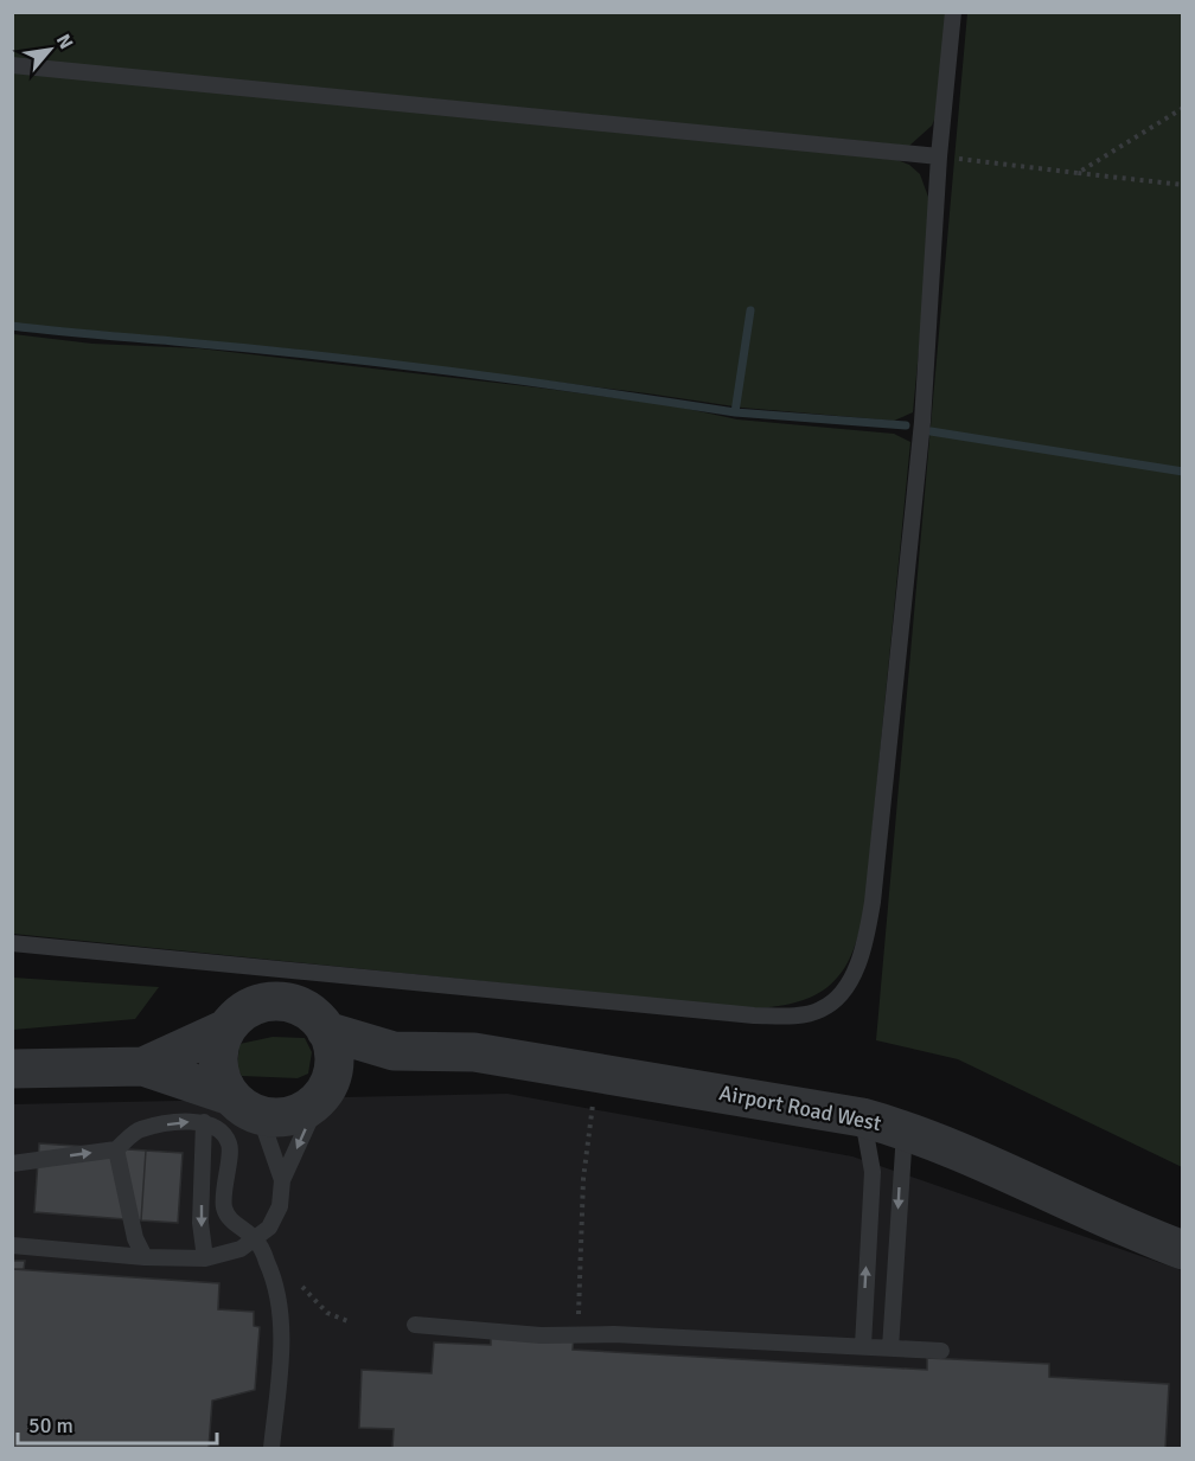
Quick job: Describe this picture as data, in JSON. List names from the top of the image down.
{
  "streets": {
    "street": ["Airport Road West"]
  },
  "scale_bar": "50 m",
  "north": "top right"
}
